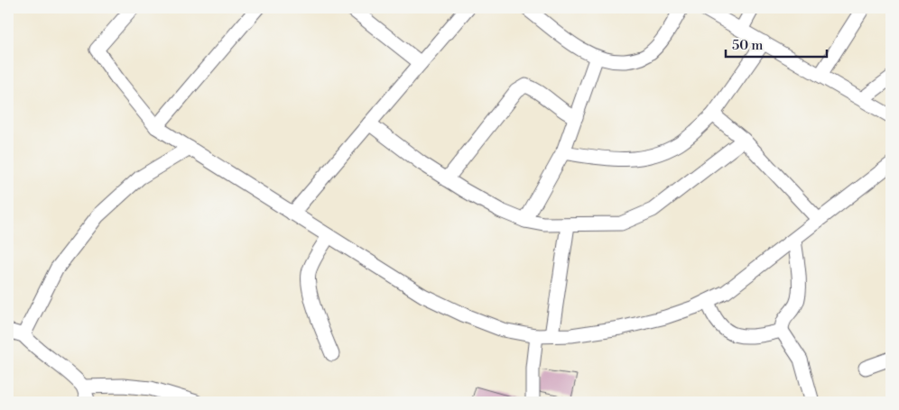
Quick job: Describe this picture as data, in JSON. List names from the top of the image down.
{
  "scale_bar": "50 m"
}
